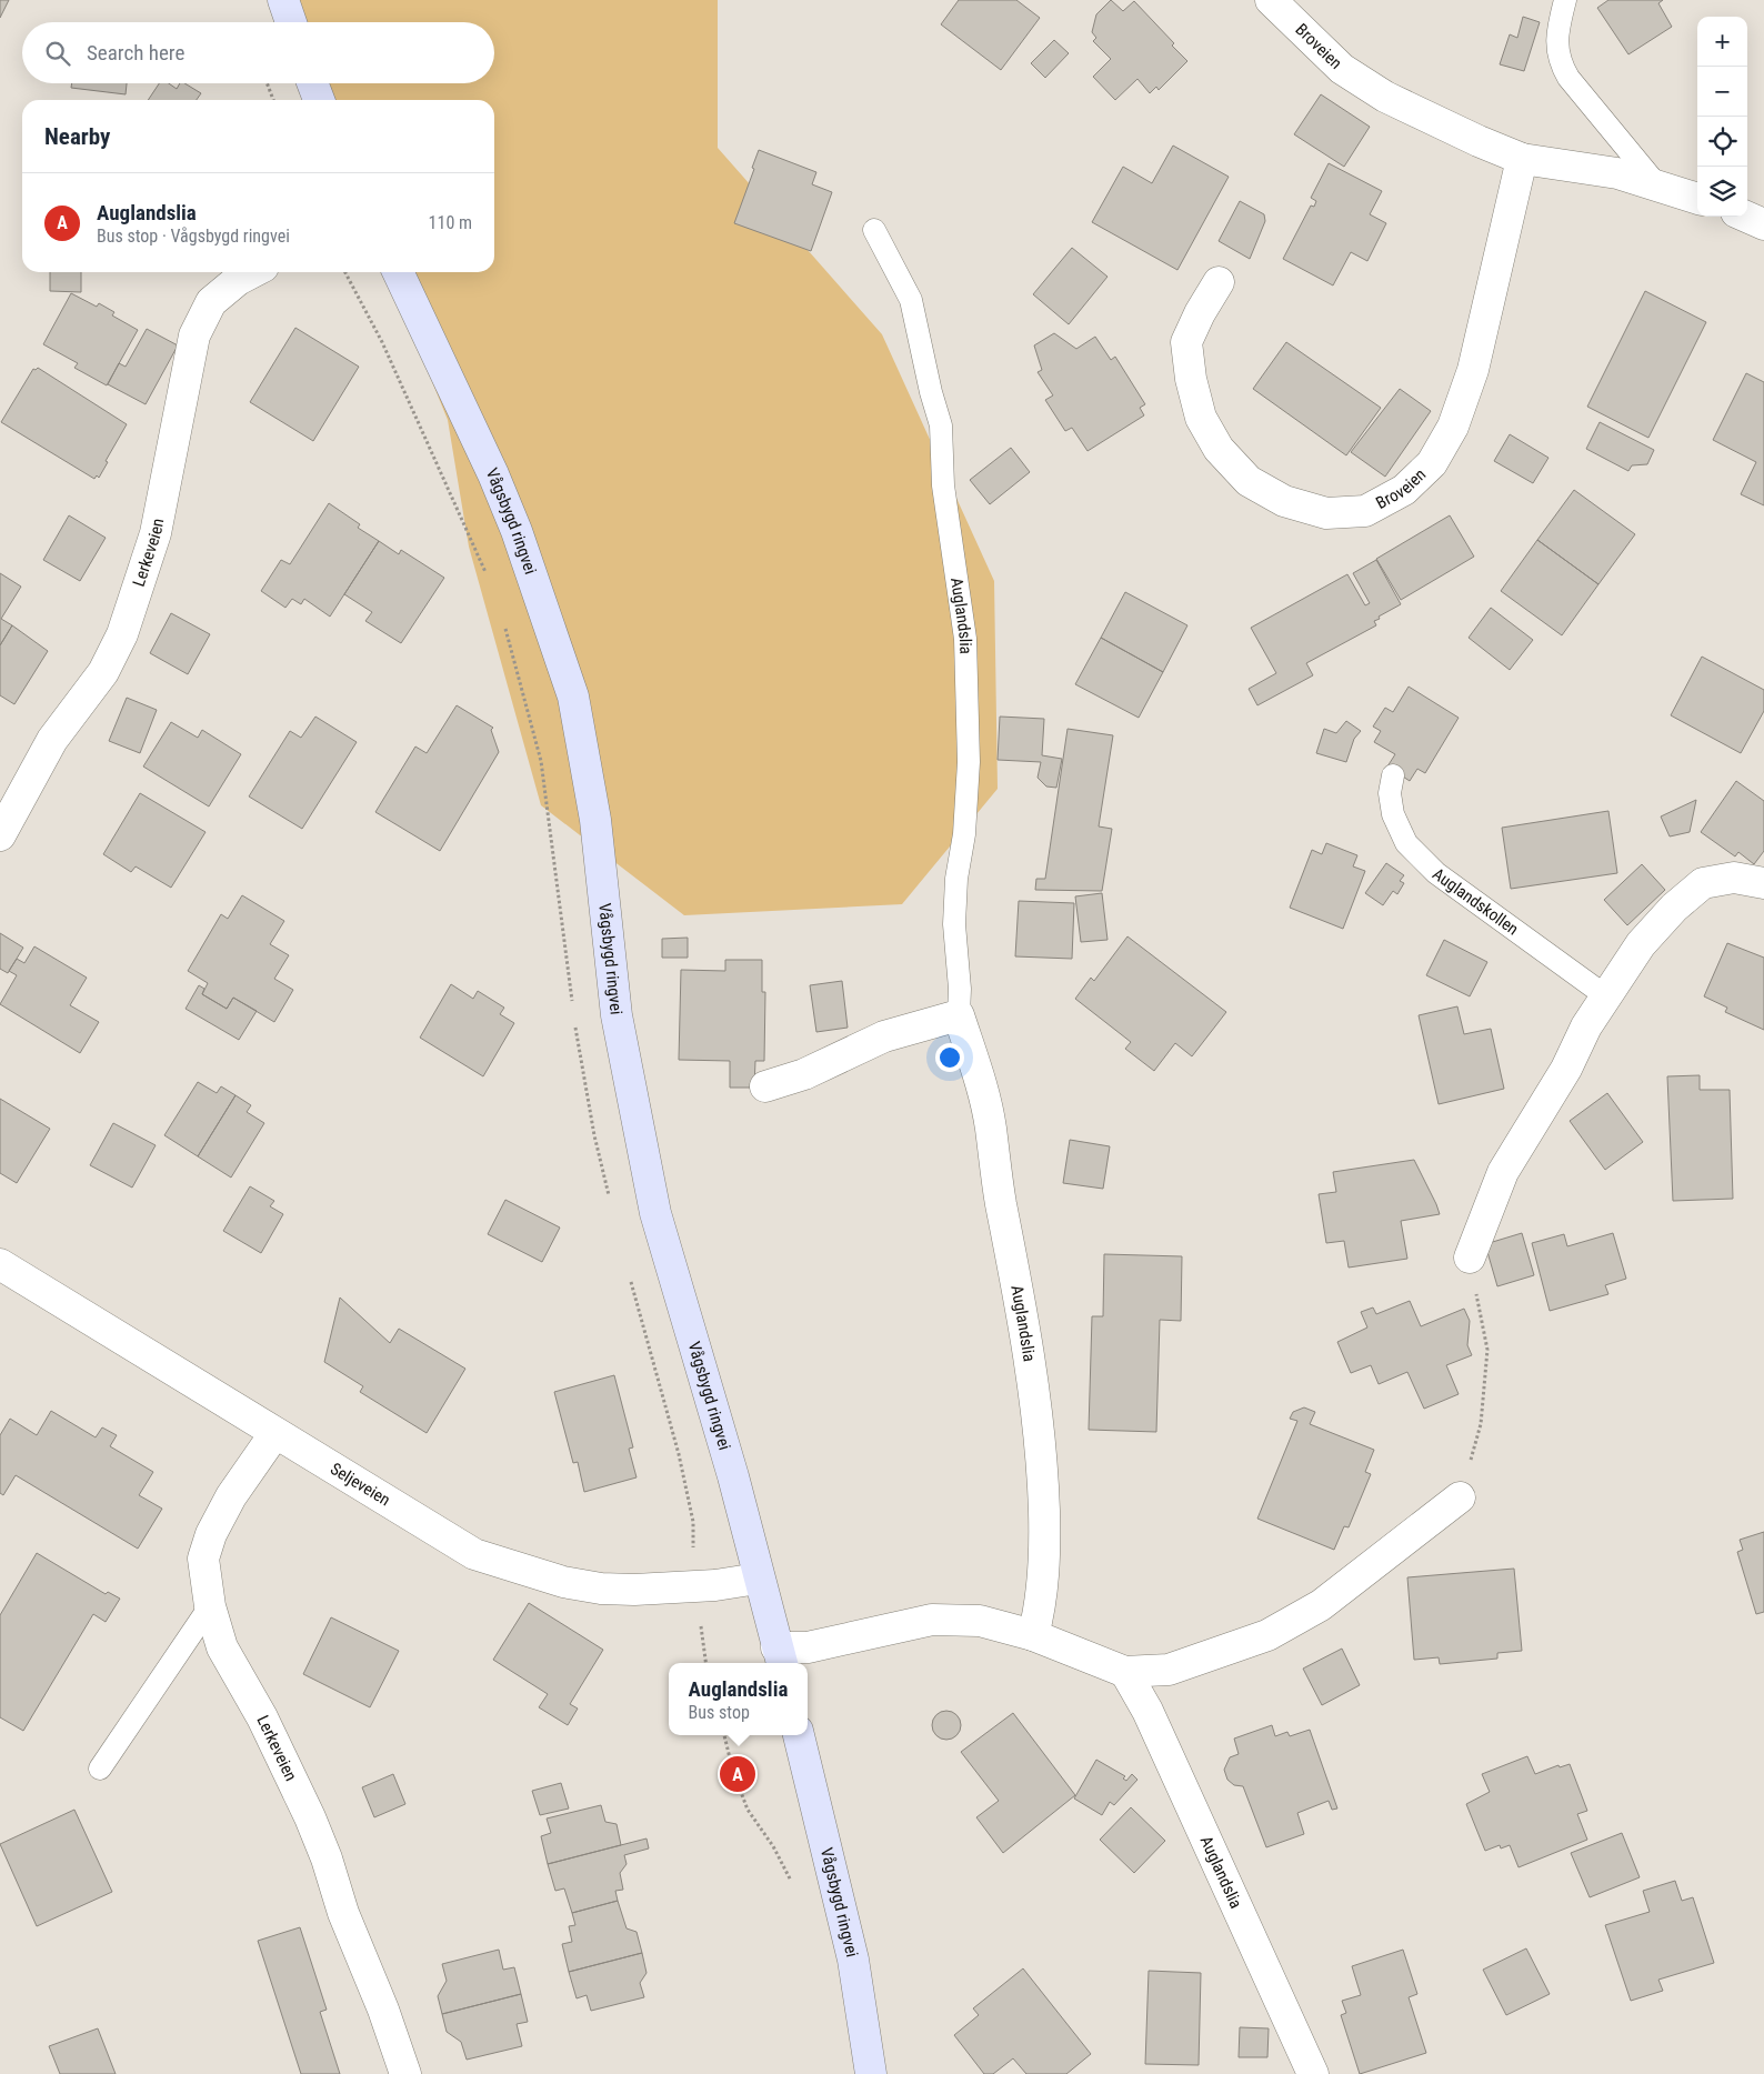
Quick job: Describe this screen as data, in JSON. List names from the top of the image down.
{
  "streets": {
    "street": [
      "Broveien",
      "Vågsbygd ringvei",
      "Lerkeveien",
      "Auglandslia",
      "Seljeveien"
    ],
    "lane": ["Auglandskollen"]
  },
  "crossings": [
    ["Vågsbygd ringvei", "Seljeveien"],
    ["Lerkeveien", "Seljeveien"]
  ],
  "page": {
    "map_buttons": ["+", "−"],
    "search": "Search here",
    "heading": "Nearby",
    "list": [
      {
        "mark": "A",
        "name": "Auglandslia",
        "note": "Bus stop · Vågsbygd ringvei",
        "value": "110 m"
      }
    ],
    "popup": ["Auglandslia", "Bus stop"],
    "pins": "A"
  }
}
